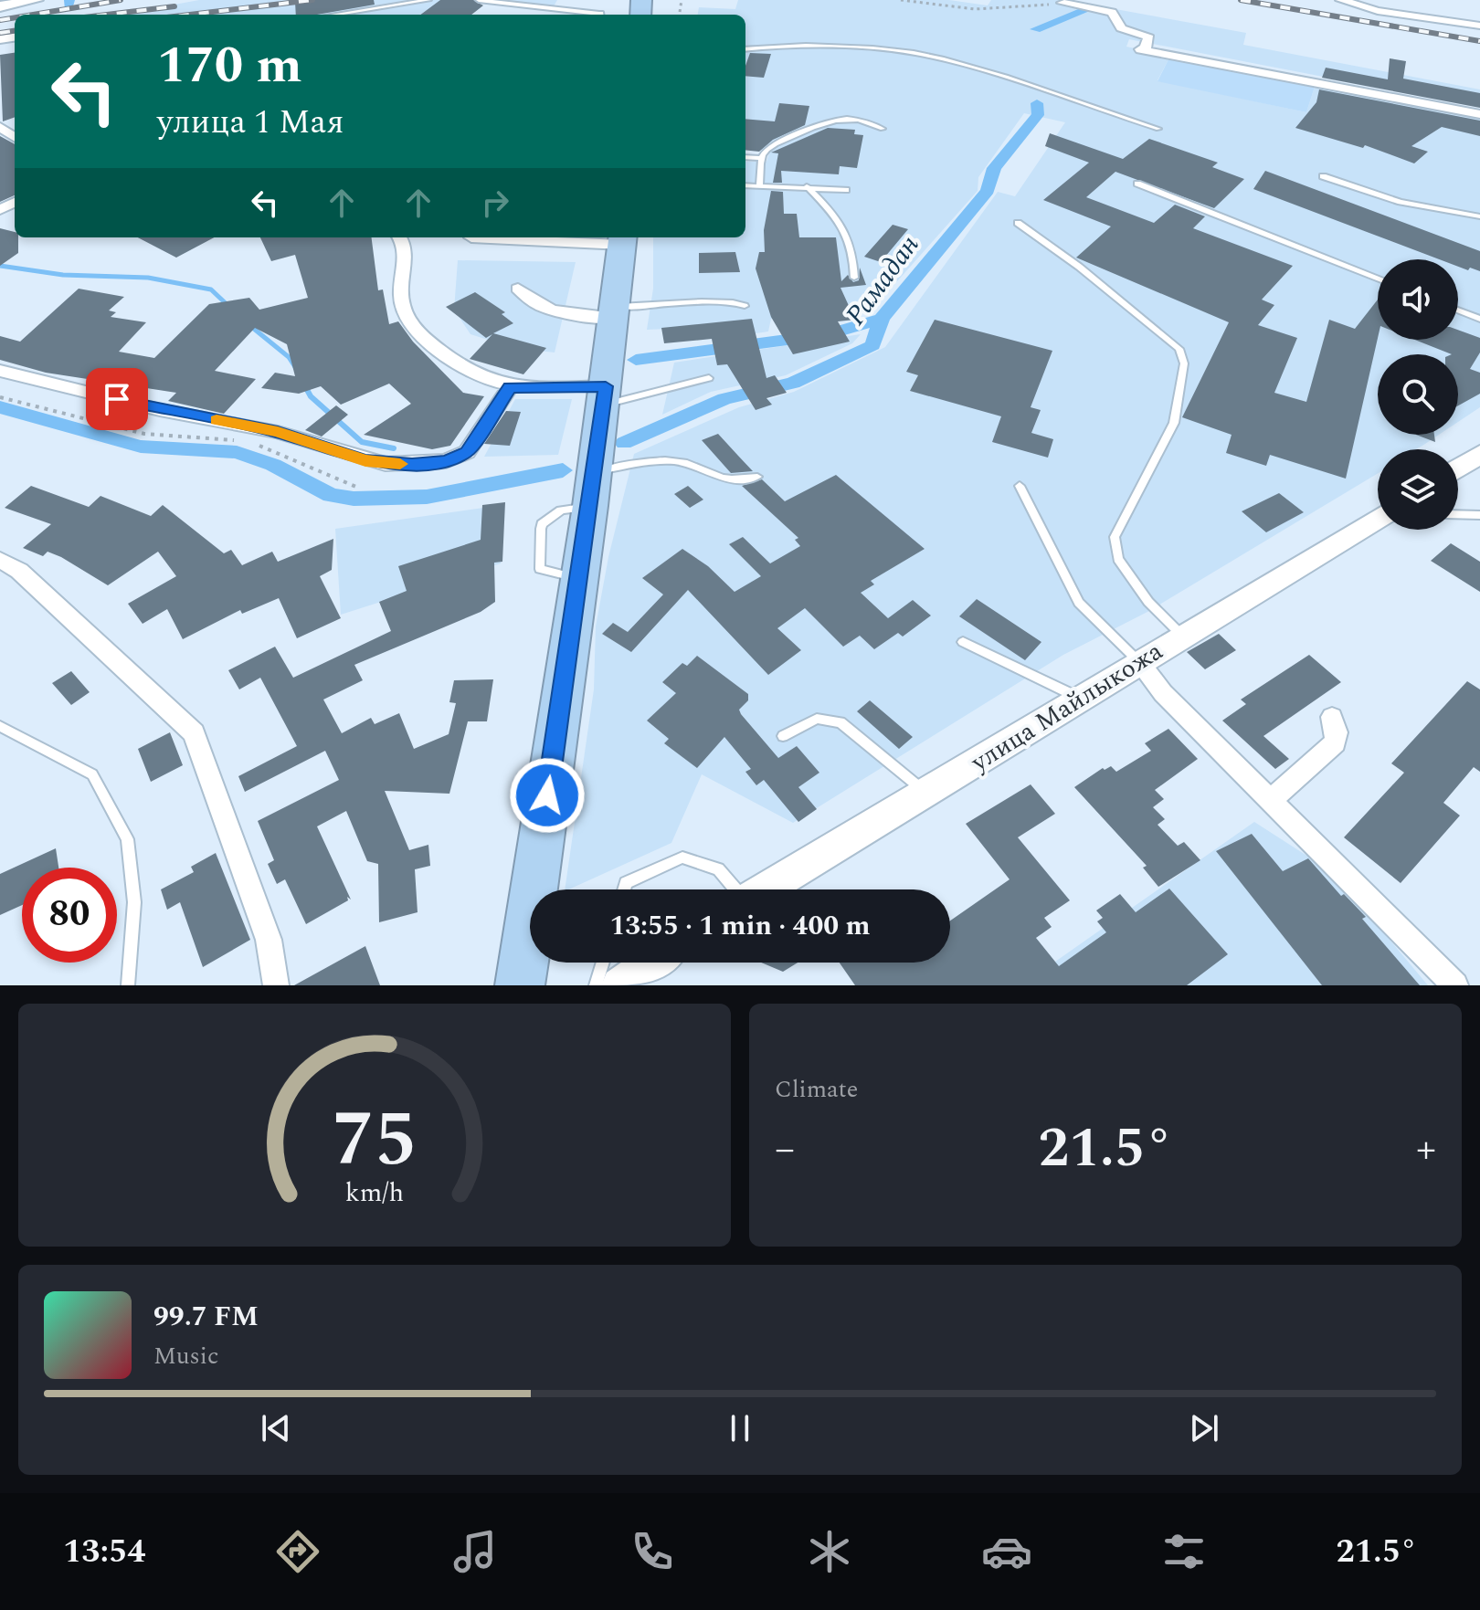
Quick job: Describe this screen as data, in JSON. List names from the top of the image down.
{
  "streets": {
    "street": ["улица Майлыкожа"]
  },
  "water": ["Рамадан"],
  "page": {
    "turn": ["170 m", "улица 1 Мая"],
    "limit": "80",
    "trip": "13:55 · 1 min · 400 m",
    "tile": "Climate",
    "heat": ["−", "21.5°", "+"],
    "song": ["99.7 FM", "Music"],
    "tabs": ["13:54", "21.5°"],
    "gauge": ["75", "km/h"]
  }
}
